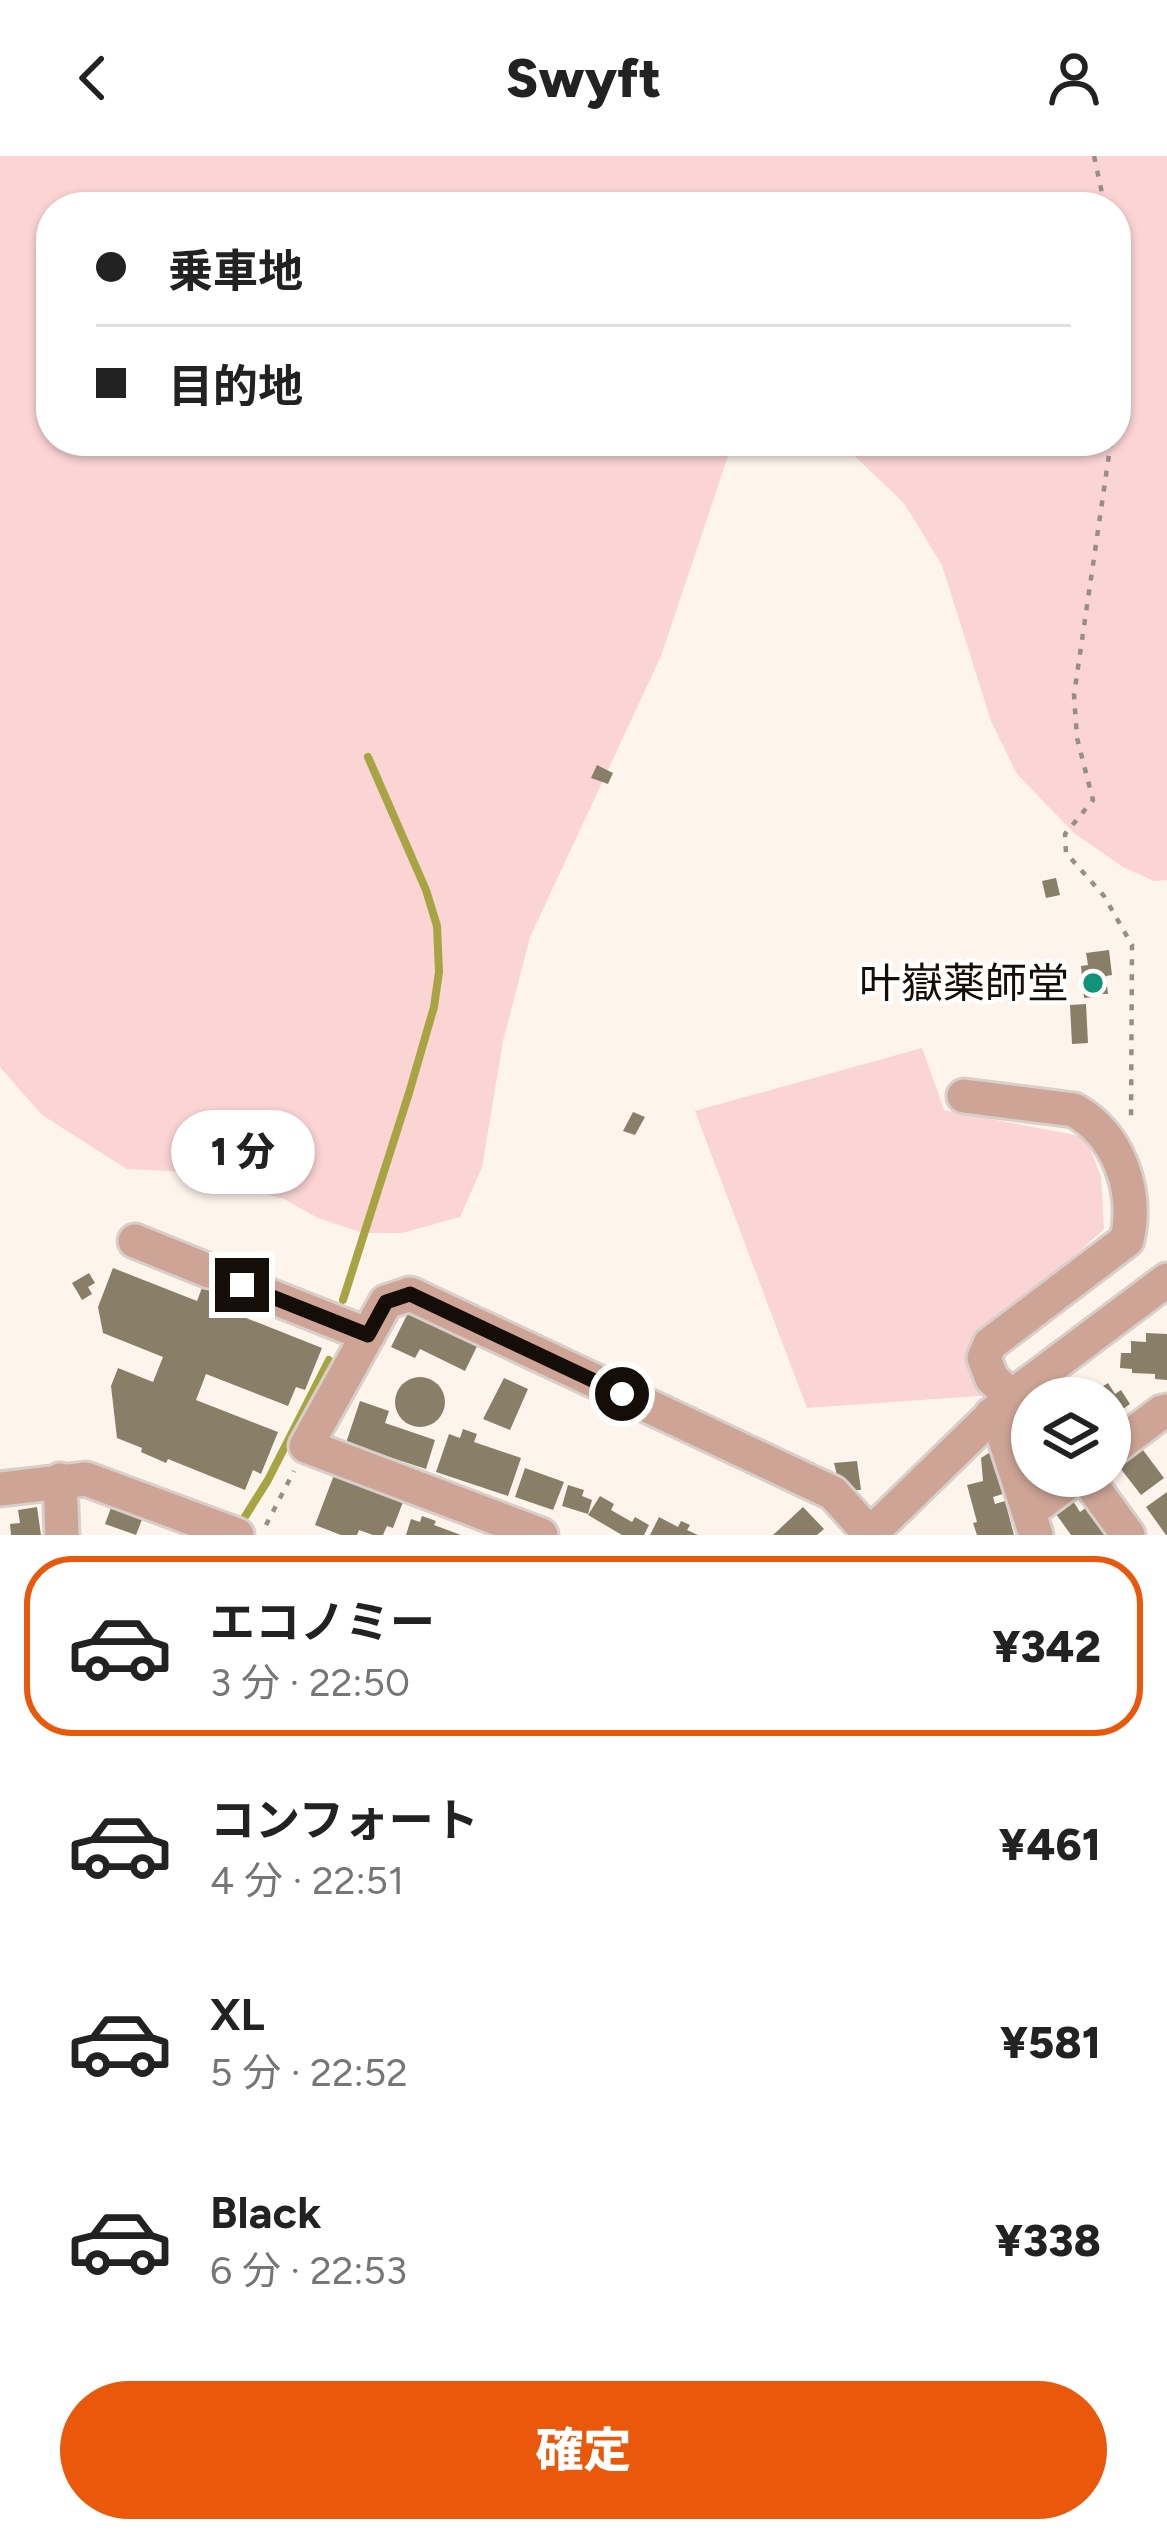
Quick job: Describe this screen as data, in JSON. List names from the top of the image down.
{
  "places": ["叶嶽薬師堂"],
  "page": {
    "header": "Swyft",
    "banner": ["乗車地", "目的地"],
    "bubble": "1 分",
    "list": [
      {
        "name": "エコノミー",
        "note": "3 分 · 22:50",
        "value": "¥342"
      },
      {
        "name": "コンフォート",
        "note": "4 分 · 22:51",
        "value": "¥461"
      },
      {
        "name": "XL",
        "note": "5 分 · 22:52",
        "value": "¥581"
      },
      {
        "name": "Black",
        "note": "6 分 · 22:53",
        "value": "¥338"
      }
    ],
    "buttons": "確定"
  }
}
